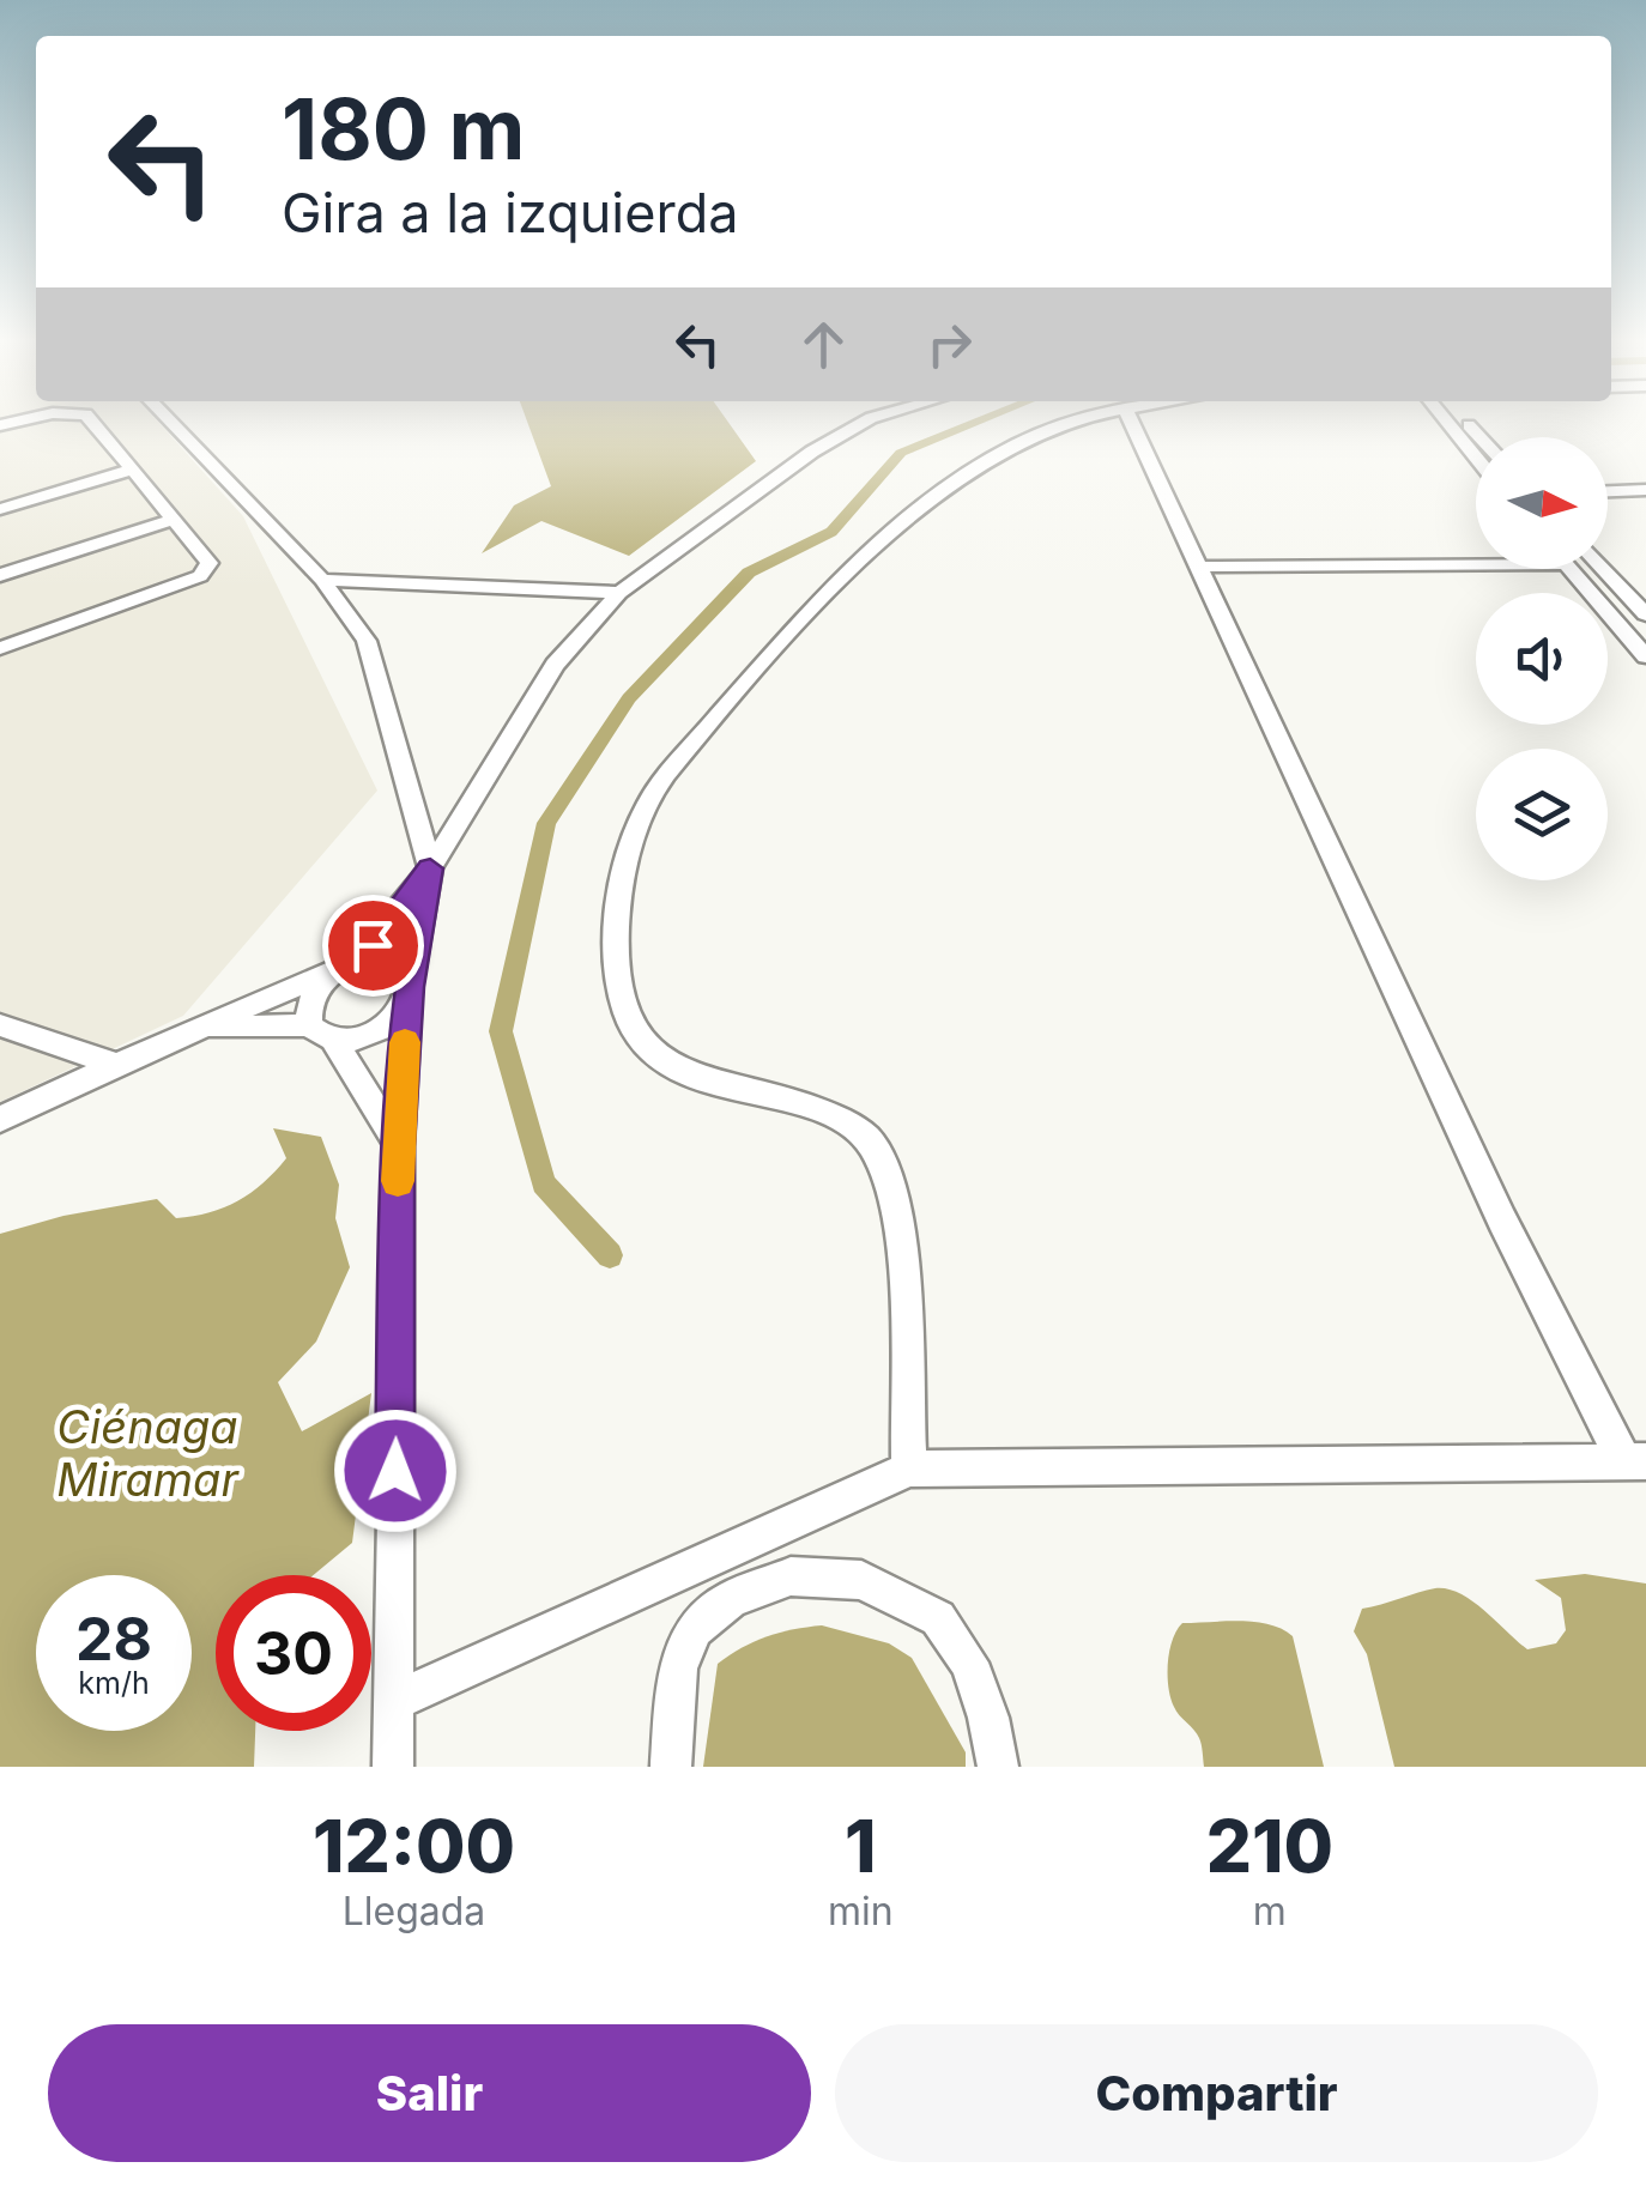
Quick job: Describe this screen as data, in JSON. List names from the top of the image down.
{
  "water": ["Ciénaga Miramar"],
  "north": "right",
  "page": {
    "turn": ["180 m", "Gira a la izquierda"],
    "speed": "28 km/h",
    "limit": "30",
    "eta": [
      "12:00",
      "Llegada",
      "1",
      "min",
      "210",
      "m"
    ],
    "buttons": ["Salir", "Compartir"]
  }
}
